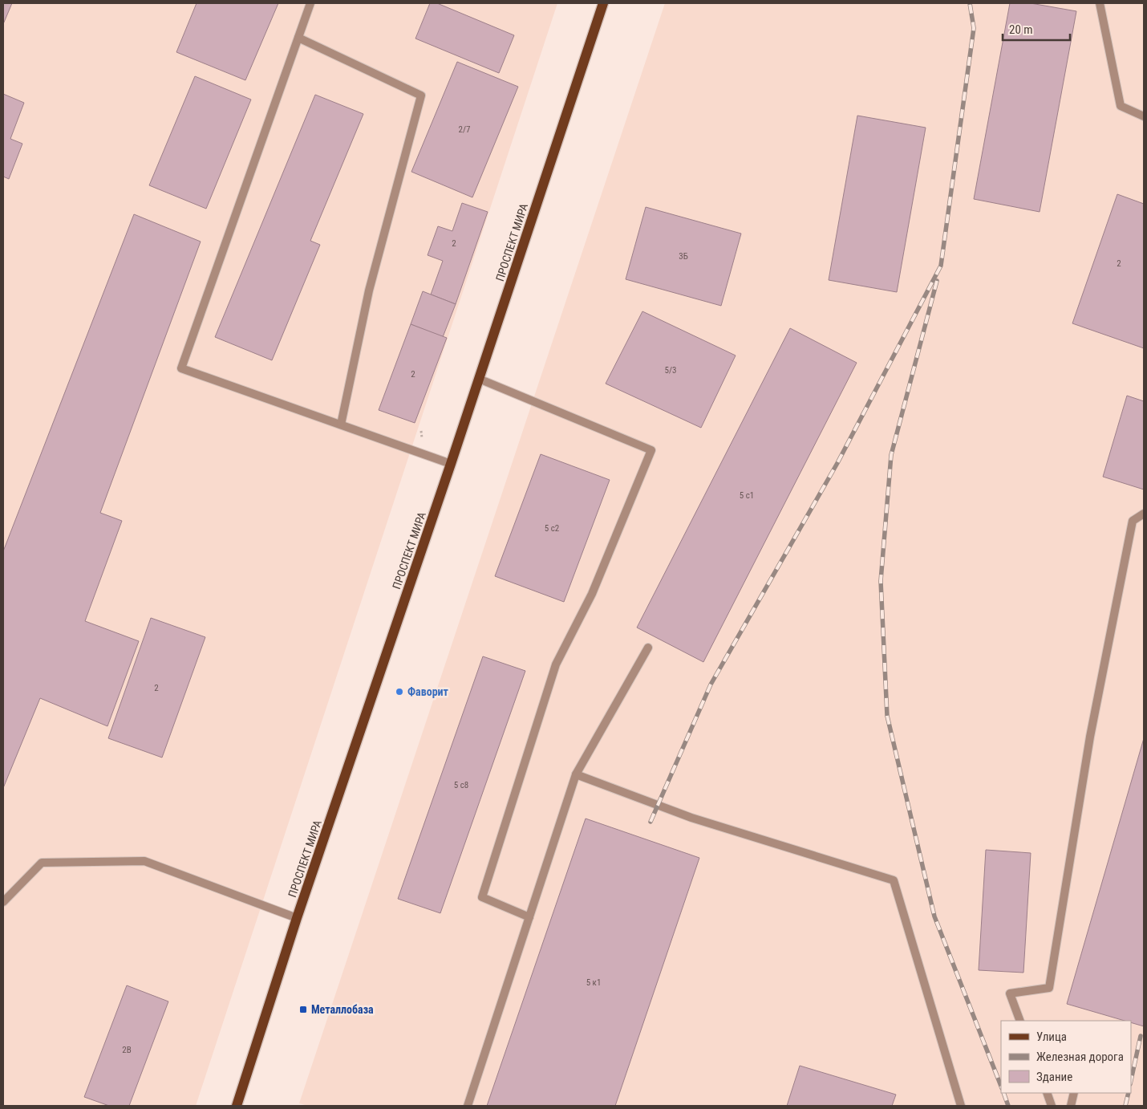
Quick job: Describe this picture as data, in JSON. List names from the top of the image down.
{
  "streets": {
    "main road": ["ПРОСПЕКТ МИРА"]
  },
  "places": {
    "other": ["Фаворит"],
    "transit": ["Металлобаза"]
  },
  "house_numbers": [
    "2/7",
    "2",
    "3Б",
    "2",
    "5/3",
    "2",
    "5 с1",
    "5 с2",
    "2",
    "5 с8",
    "5 к1",
    "2В"
  ],
  "legend": ["Улица", "Железная дорога", "Здание"],
  "scale_bar": "20 m"
}
